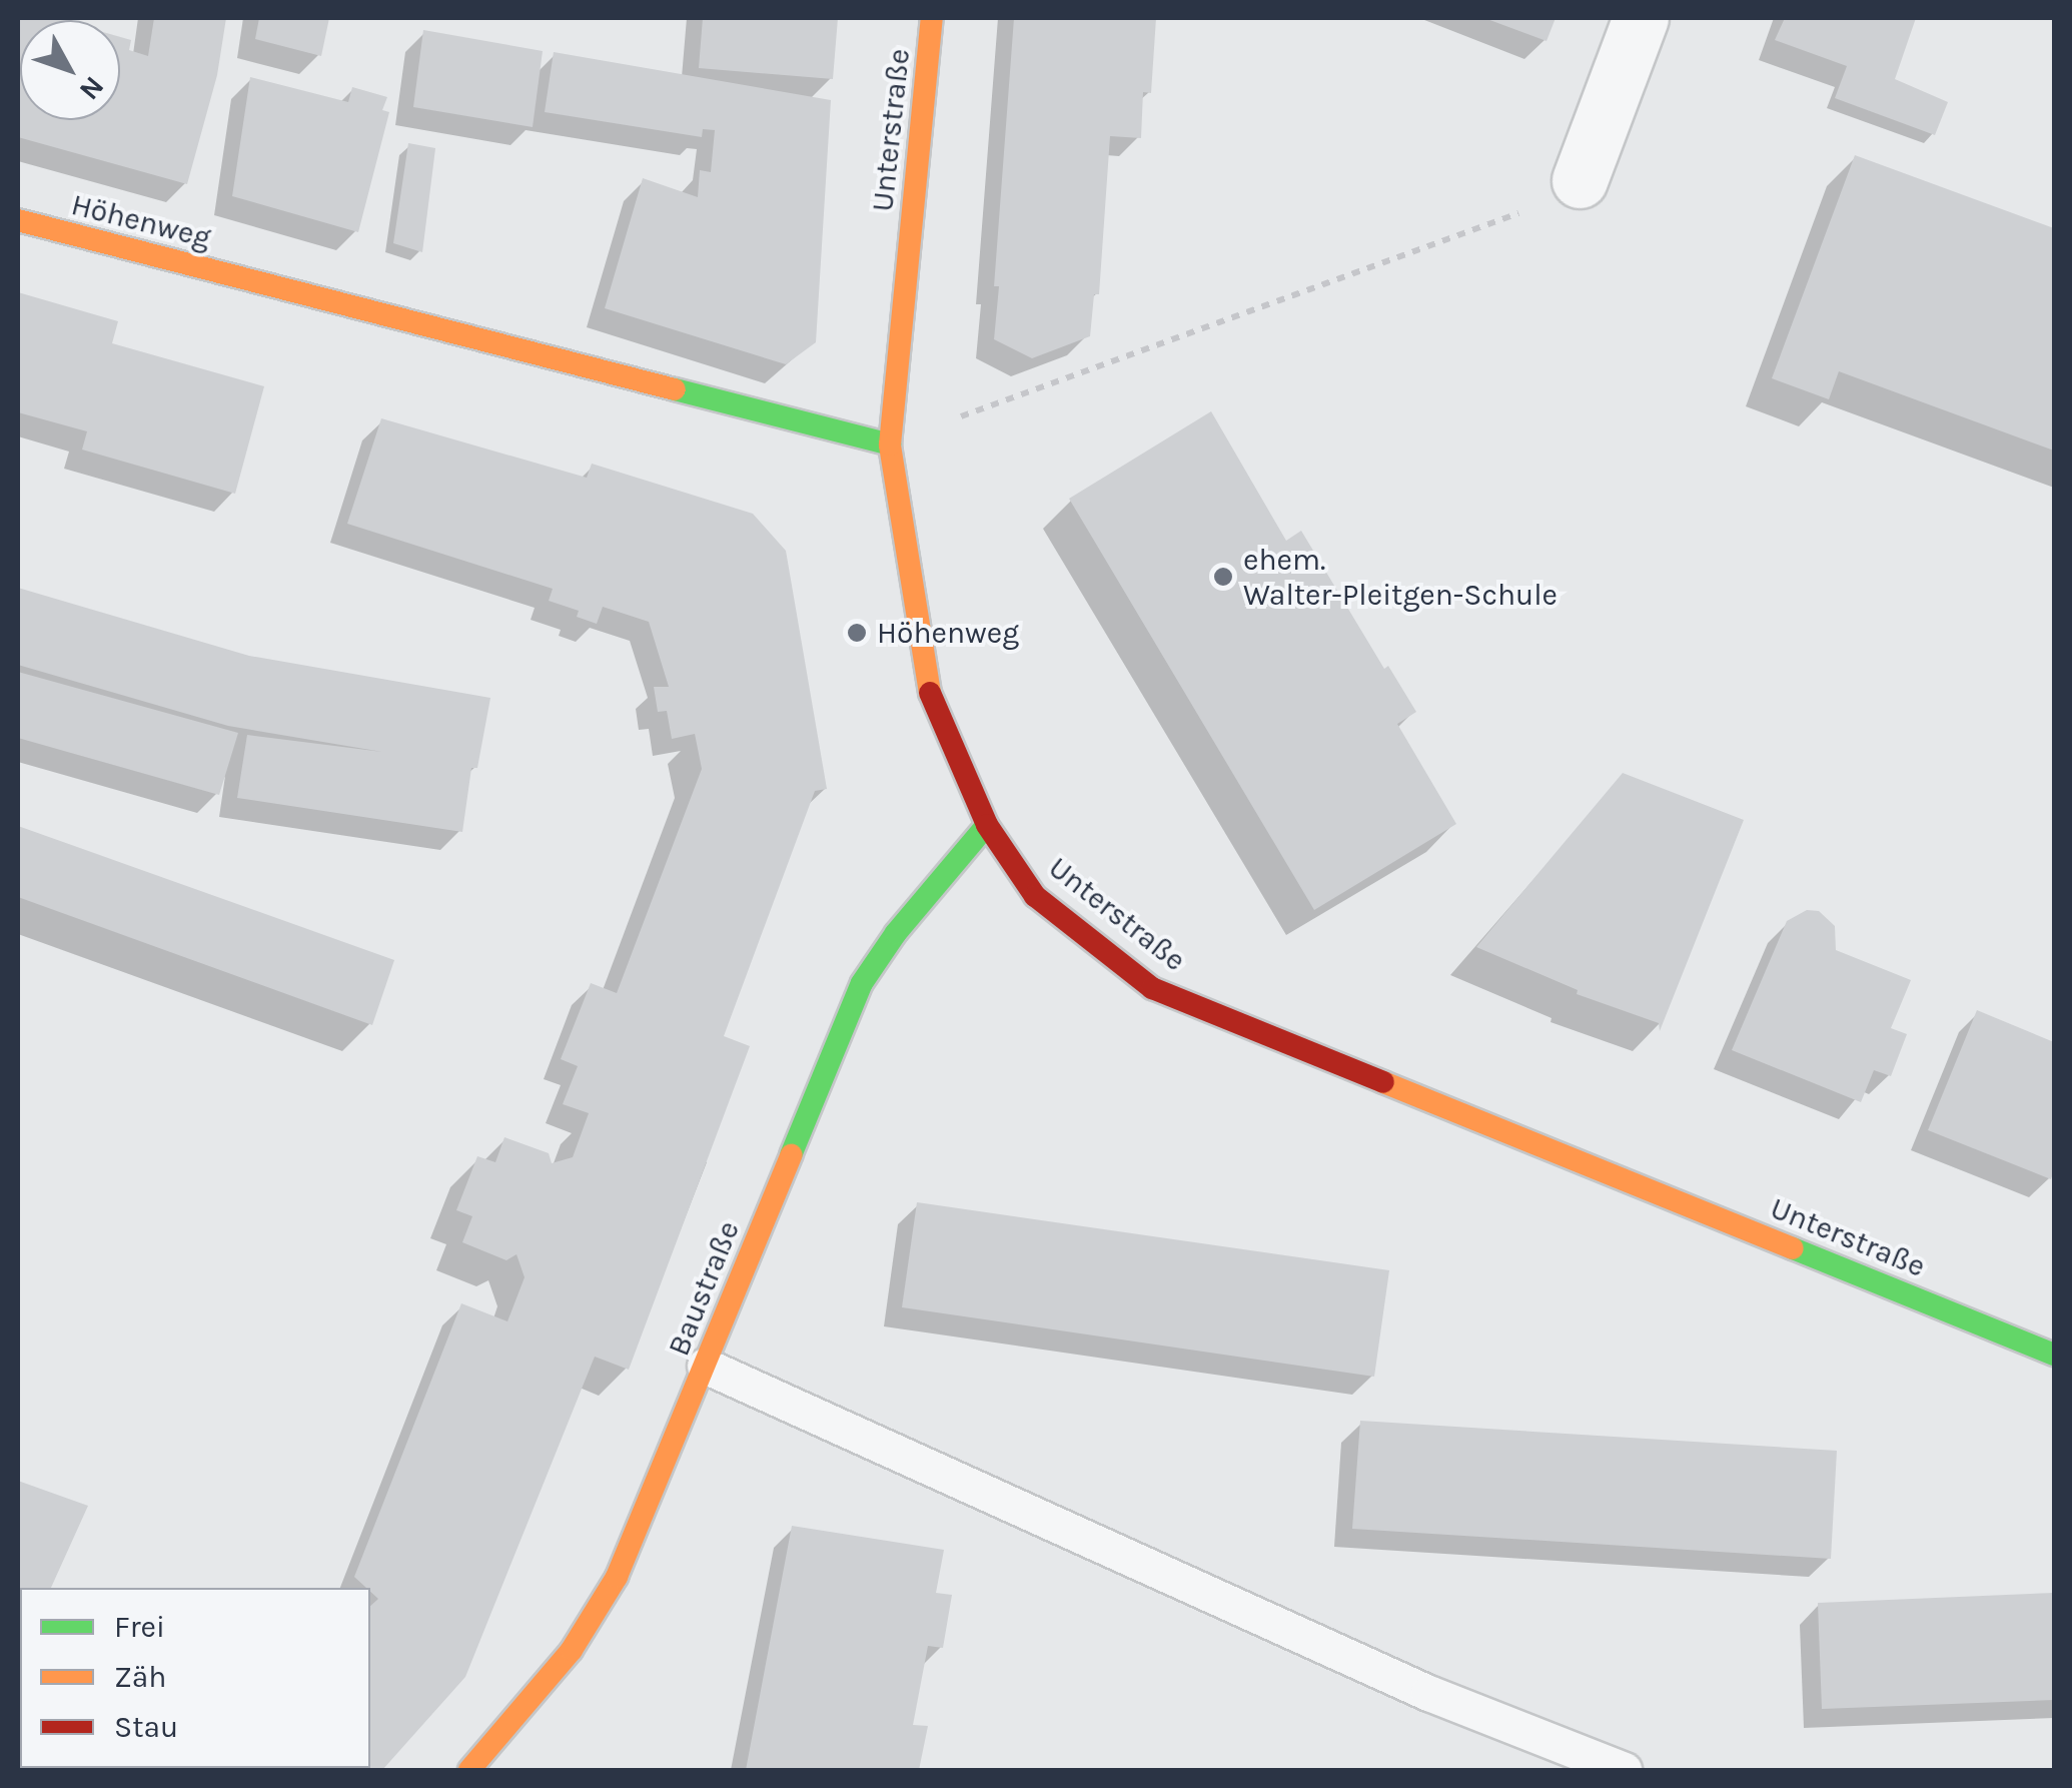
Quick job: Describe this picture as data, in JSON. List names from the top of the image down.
{
  "streets": {
    "street": ["Unterstraße", "Höhenweg", "Baustraße"]
  },
  "crossings": [
    ["Unterstraße", "Höhenweg"],
    ["Unterstraße", "Baustraße"]
  ],
  "places": ["ehem. Walter-Pleitgen-Schule", "Höhenweg"],
  "legend": ["Frei", "Zäh", "Stau"],
  "north": "bottom right"
}
